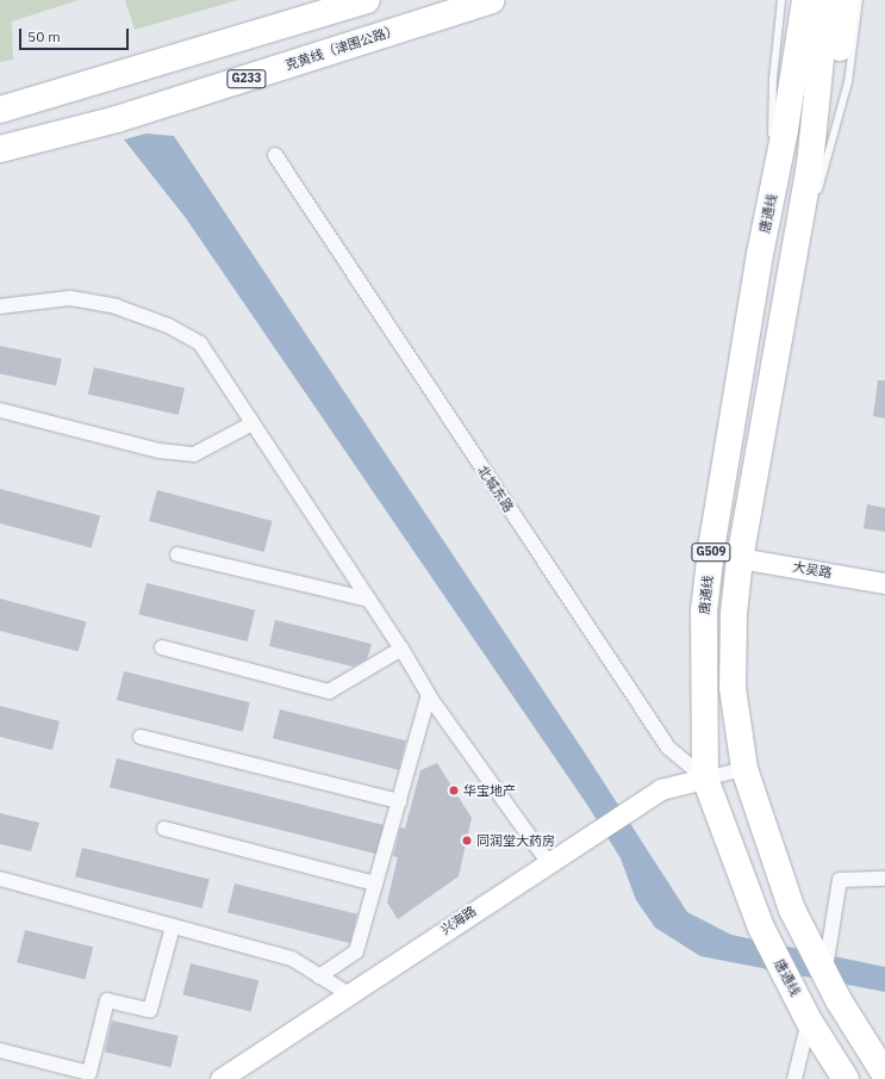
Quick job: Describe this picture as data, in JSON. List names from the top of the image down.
{
  "streets": {
    "highway": [
      "克黄线（津围公路）",
      "G233",
      "唐通线",
      "G509"
    ],
    "street": ["北城东路", "大吴路", "兴海路"]
  },
  "crossings": [
    ["唐通线", "北城东路"],
    ["唐通线", "兴海路"],
    ["北城东路", "兴海路"],
    ["G509", "大吴路"]
  ],
  "places": ["华宝地产", "同润堂大药房"],
  "scale_bar": "50 m"
}
